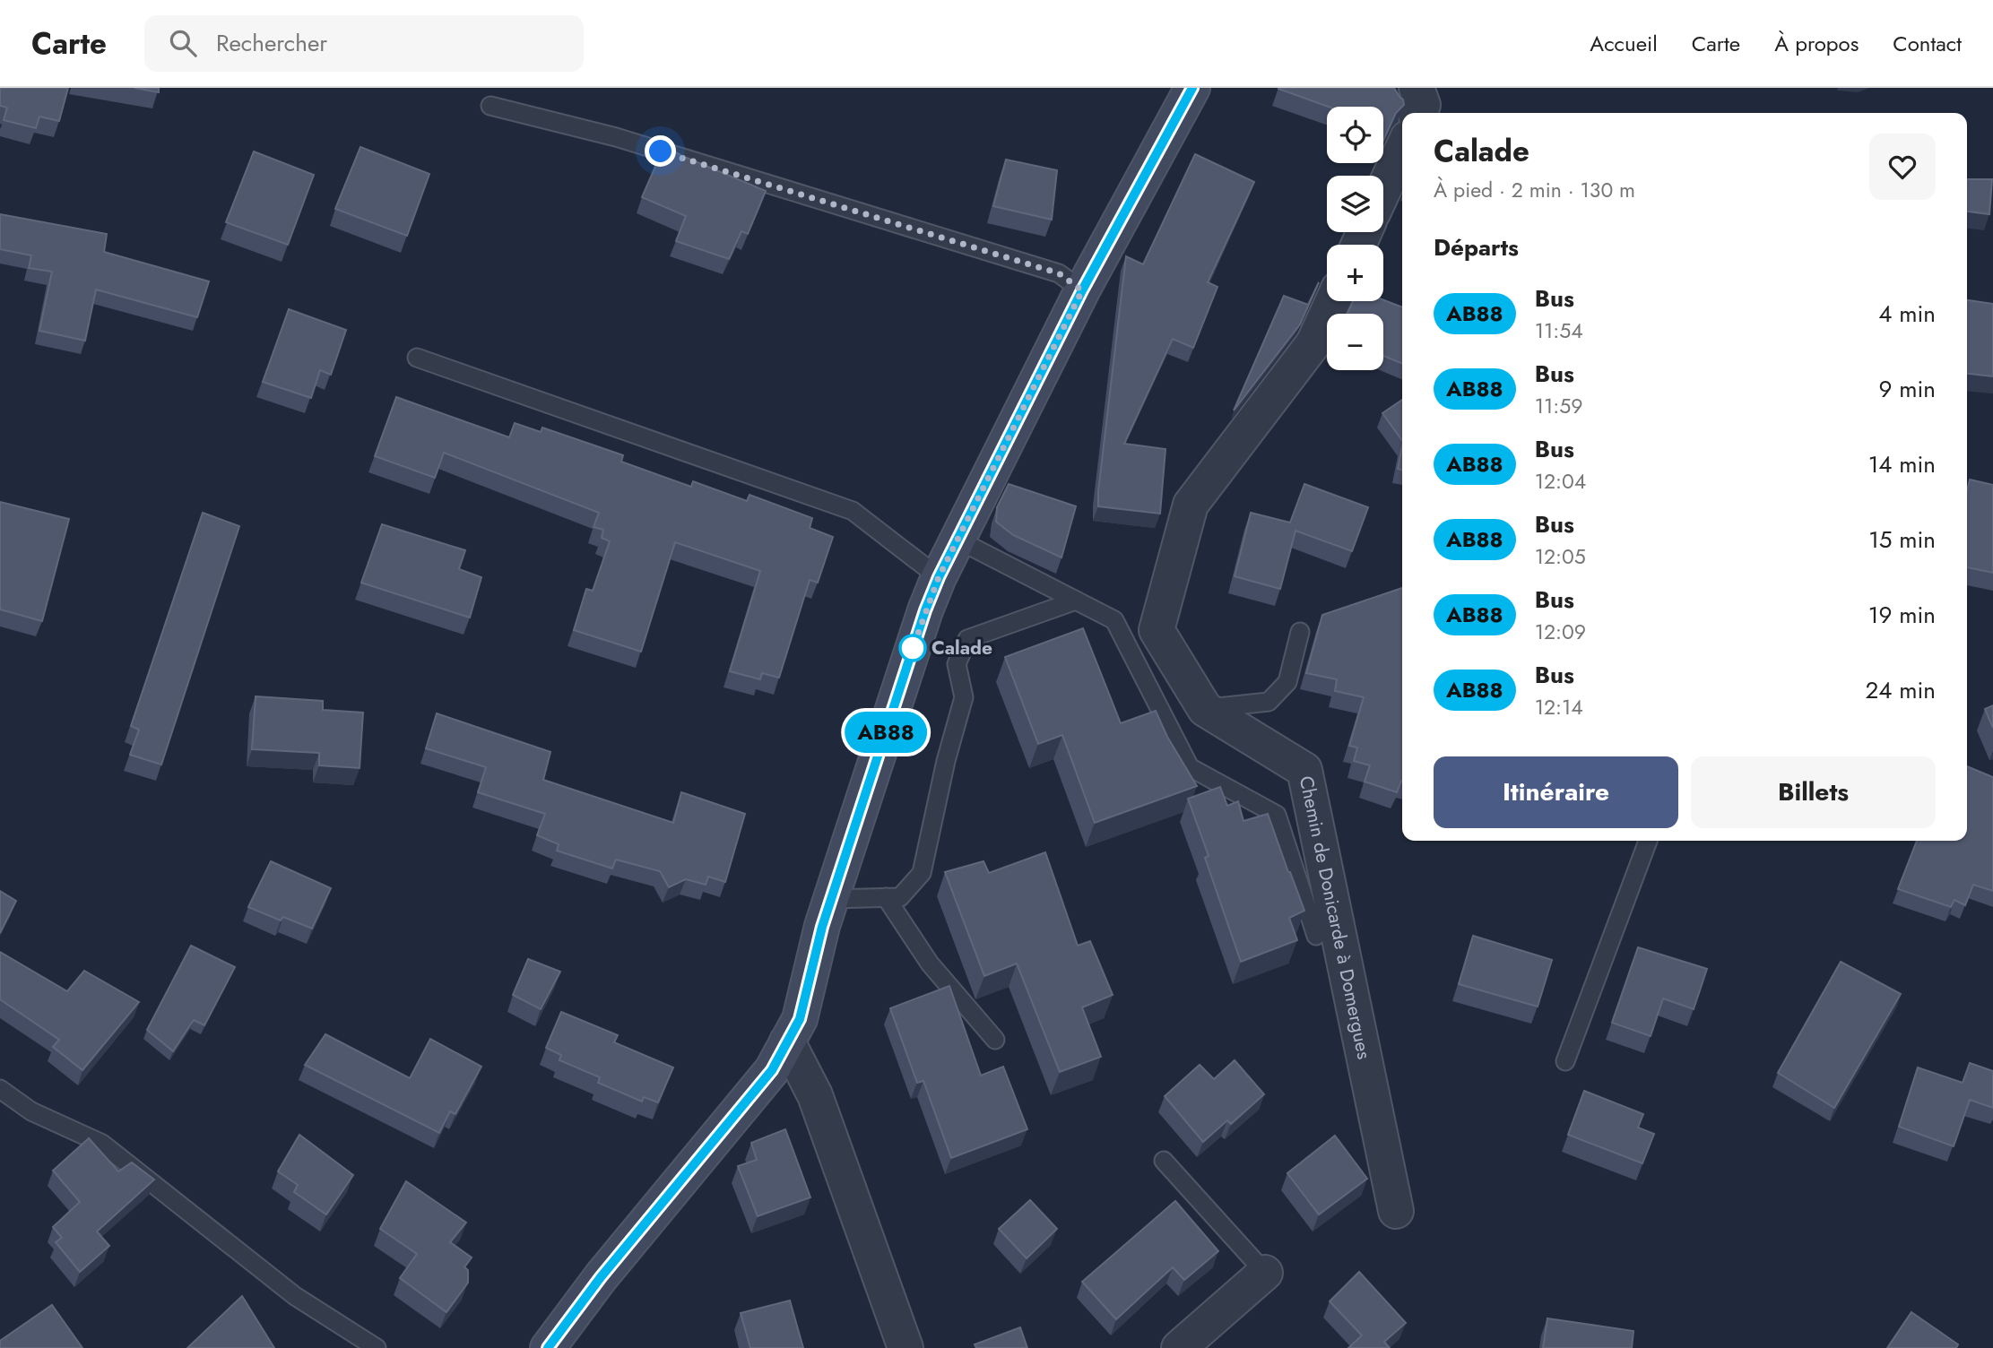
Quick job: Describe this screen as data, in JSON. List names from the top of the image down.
{
  "streets": {
    "street": ["Chemin de Donicarde à Domergues"]
  },
  "places": ["Calade"],
  "lines": ["bus line AB88"],
  "page": {
    "header": "Carte",
    "search": "Rechercher",
    "nav": [
      "Accueil",
      "Carte",
      "À propos",
      "Contact"
    ],
    "on_map": "AB88",
    "map_buttons": ["+", "−"],
    "heading": [
      ["Calade", "À pied · 2 min · 130 m"],
      "Départs"
    ],
    "list": [
      {
        "mark": "AB88",
        "name": "Bus",
        "note": "11:54",
        "value": "4 min"
      },
      {
        "mark": "AB88",
        "name": "Bus",
        "note": "11:59",
        "value": "9 min"
      },
      {
        "mark": "AB88",
        "name": "Bus",
        "note": "12:04",
        "value": "14 min"
      },
      {
        "mark": "AB88",
        "name": "Bus",
        "note": "12:05",
        "value": "15 min"
      },
      {
        "mark": "AB88",
        "name": "Bus",
        "note": "12:09",
        "value": "19 min"
      },
      {
        "mark": "AB88",
        "name": "Bus",
        "note": "12:14",
        "value": "24 min"
      }
    ],
    "buttons": ["Itinéraire", "Billets"]
  }
}
